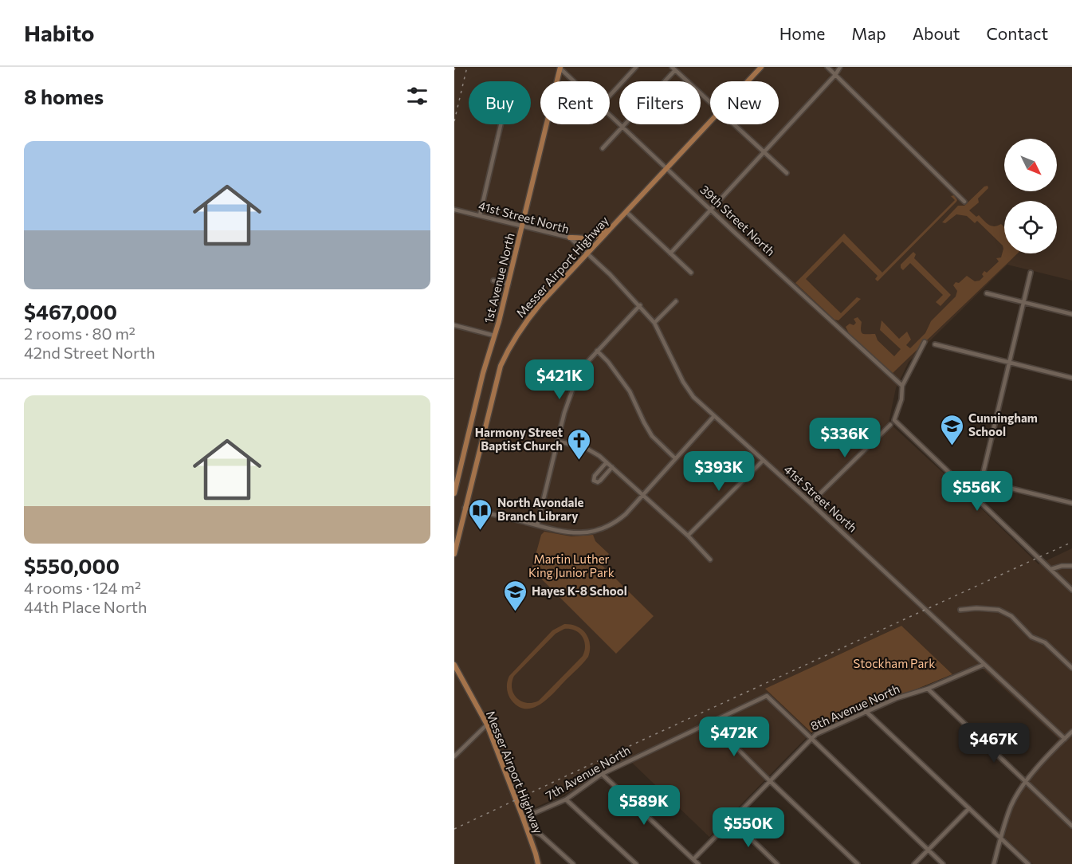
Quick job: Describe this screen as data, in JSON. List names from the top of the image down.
{
  "streets": {
    "main road": ["Messer Airport Highway", "1st Avenue North"],
    "street": [
      "41st Street North",
      "39th Street North",
      "8th Avenue North",
      "7th Avenue North"
    ]
  },
  "crossings": [
    ["41st Street North", "Messer Airport Highway"],
    ["41st Street North", "1st Avenue North"],
    ["41st Street North", "8th Avenue North"],
    ["39th Street North", "Messer Airport Highway"],
    ["39th Street North", "1st Avenue North"],
    ["Messer Airport Highway", "7th Avenue North"],
    ["8th Avenue North", "7th Avenue North"]
  ],
  "parks": ["Martin Luther King Junior Park", "Stockham Park"],
  "places": {
    "school or university": ["Cunningham School", "Hayes K-8 School"],
    "church": ["Harmony Street Baptist Church"],
    "library": ["North Avondale Branch Library"]
  },
  "north": "bottom right",
  "page": {
    "header": "Habito",
    "nav": [
      "Home",
      "Map",
      "About",
      "Contact"
    ],
    "heading": "8 homes",
    "chip": [
      "Buy",
      "Rent",
      "Filters",
      "New"
    ],
    "list": [
      {
        "name": "$467,000",
        "note": "2 rooms · 80 m² · 42nd Street North"
      },
      {
        "name": "$550,000",
        "note": "4 rooms · 124 m² · 44th Place North"
      }
    ],
    "price": [
      "$421K",
      "$336K",
      "$393K",
      "$556K",
      "$472K",
      "$467K",
      "$589K",
      "$550K"
    ]
  }
}
